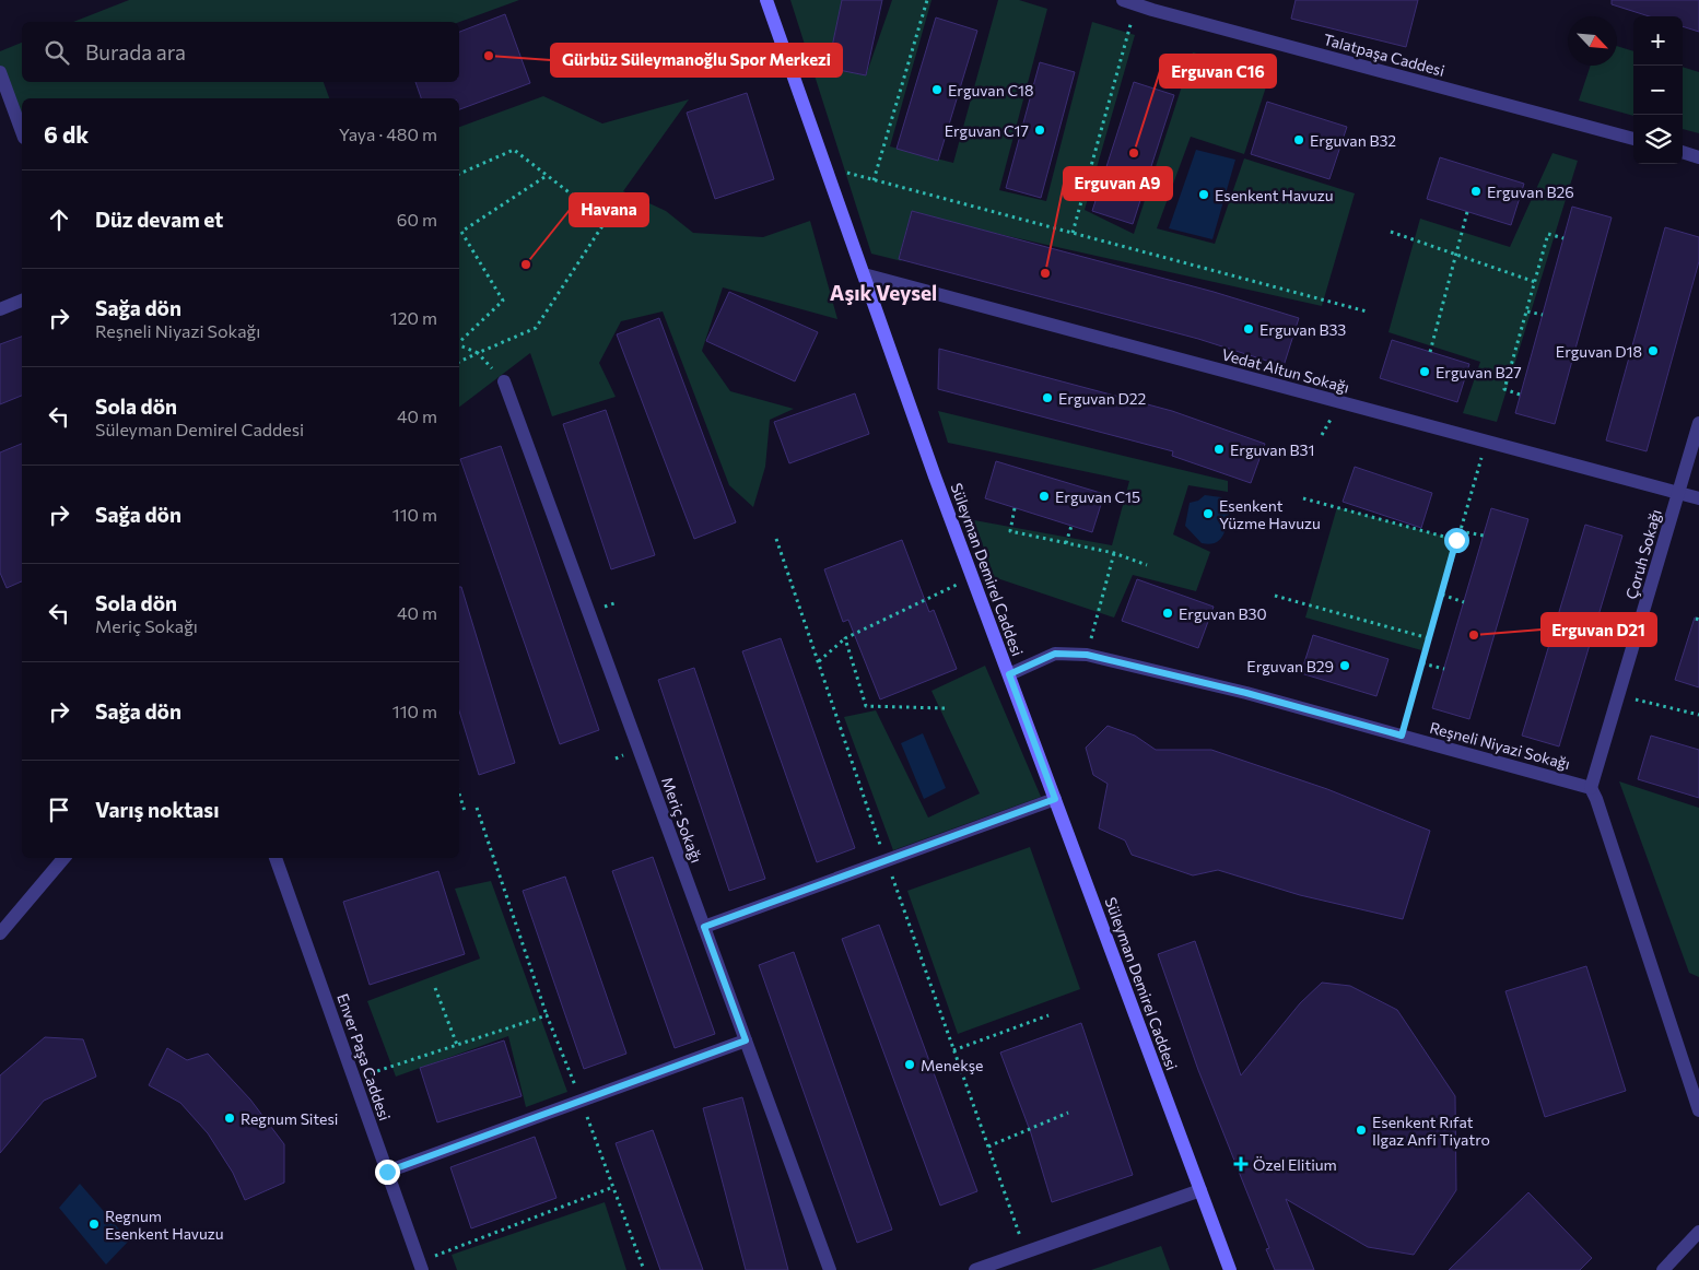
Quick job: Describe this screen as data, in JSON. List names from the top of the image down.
{
  "streets": {
    "main road": ["Süleyman Demirel Caddesi"],
    "street": [
      "Talatpaşa Caddesi",
      "Vedat Altun Sokağı",
      "Çoruh Sokağı",
      "Reşneli Niyazi Sokağı",
      "Meriç Sokağı",
      "Enver Paşa Caddesi"
    ]
  },
  "crossings": [
    ["Vedat Altun Sokağı", "Çoruh Sokağı"],
    ["Vedat Altun Sokağı", "Süleyman Demirel Caddesi"],
    ["Çoruh Sokağı", "Reşneli Niyazi Sokağı"],
    ["Süleyman Demirel Caddesi", "Reşneli Niyazi Sokağı"]
  ],
  "districts": ["Aşık Veysel"],
  "places": {
    "other": [
      "Gürbüz Süleymanoğlu Spor Merkezi",
      "Erguvan C18",
      "Erguvan C17",
      "Erguvan B32",
      "Erguvan C16",
      "Erguvan B26",
      "Esenkent Havuzu",
      "Havana",
      "Erguvan A9",
      "Erguvan B33",
      "Erguvan D18",
      "Erguvan B27",
      "Erguvan D22",
      "Erguvan B31",
      "Erguvan C15",
      "Esenkent Yüzme Havuzu",
      "Erguvan B30",
      "Erguvan D21",
      "Erguvan B29",
      "Menekşe",
      "Regnum Sitesi",
      "Esenkent Rıfat Ilgaz Anfi Tiyatro",
      "Regnum Esenkent Havuzu"
    ],
    "health": ["Özel Elitium"]
  },
  "north": "bottom right",
  "page": {
    "map_buttons": ["+", "−"],
    "search": "Burada ara",
    "heading": ["6 dk", "Yaya · 480 m"],
    "list": [
      ["Düz devam et", "60 m"],
      ["Sağa dön", "Reşneli Niyazi Sokağı", "120 m"],
      ["Sola dön", "Süleyman Demirel Caddesi", "40 m"],
      ["Sağa dön", "110 m"],
      ["Sola dön", "Meriç Sokağı", "40 m"],
      ["Sağa dön", "110 m"],
      "Varış noktası"
    ]
  }
}
